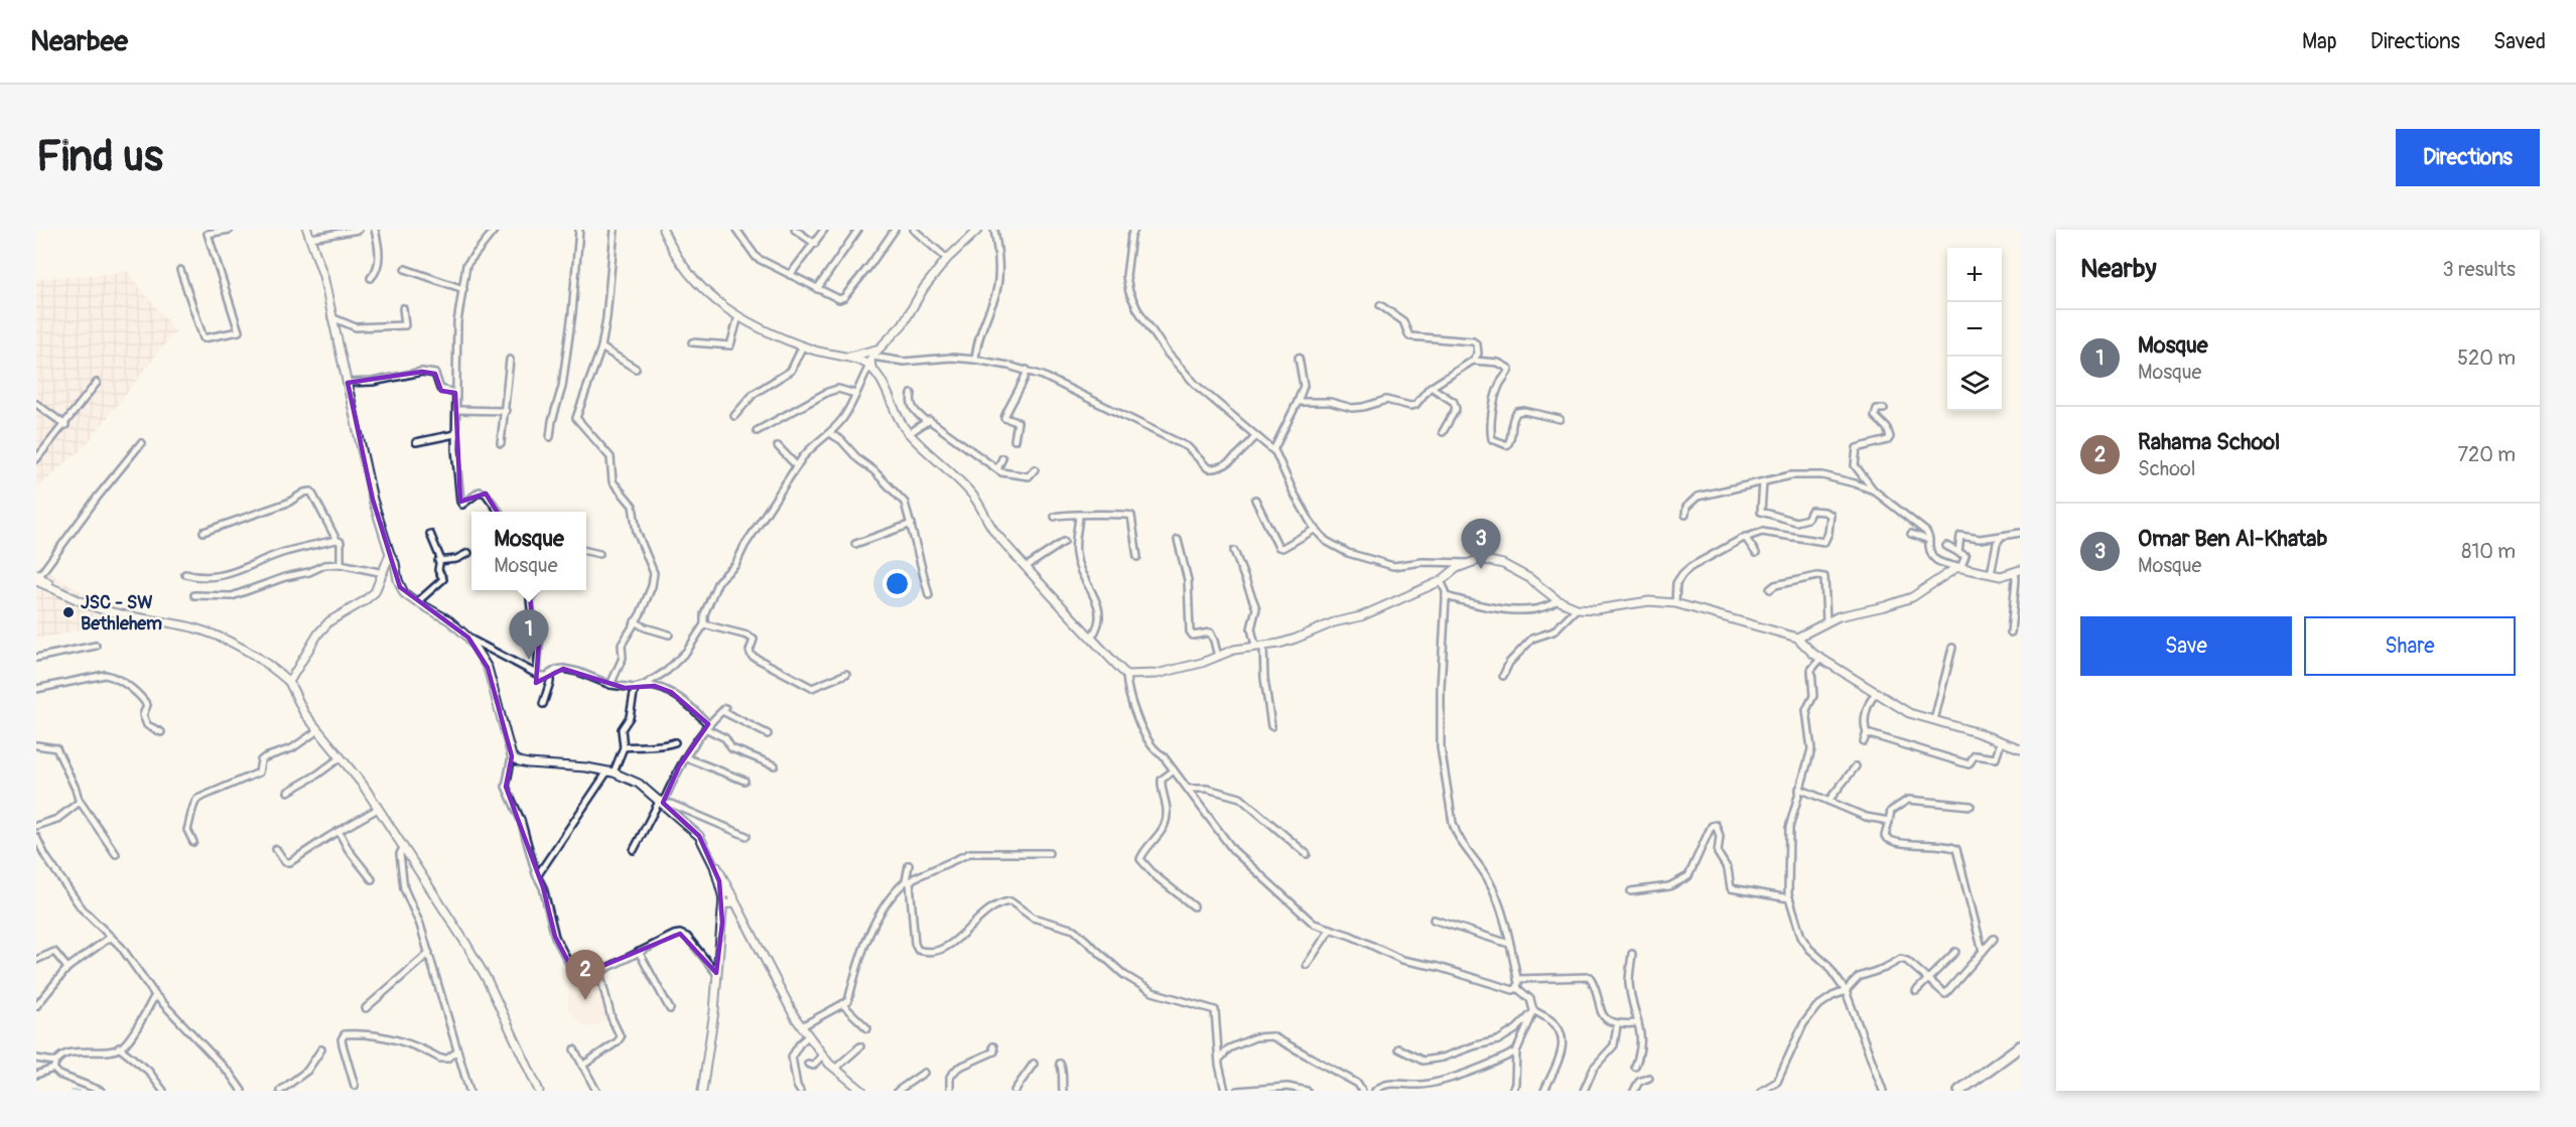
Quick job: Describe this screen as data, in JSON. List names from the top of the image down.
{
  "places": ["JSC - SW Bethlehem"],
  "page": {
    "header": "Nearbee",
    "nav": ["Map", "Directions", "Saved"],
    "buttons": [
      "Directions",
      ["Save", "Share"]
    ],
    "title": "Find us",
    "heading": ["Nearby", "3 results"],
    "map_buttons": ["+", "−"],
    "list": [
      {
        "mark": "1",
        "name": "Mosque",
        "note": "Mosque",
        "value": "520 m"
      },
      {
        "mark": "2",
        "name": "Rahama School",
        "note": "School",
        "value": "720 m"
      },
      {
        "mark": "3",
        "name": "Omar Ben Al-Khatab",
        "note": "Mosque",
        "value": "810 m"
      }
    ],
    "popup": ["Mosque", "Mosque"],
    "pins": ["3", "1", "2"]
  }
}
